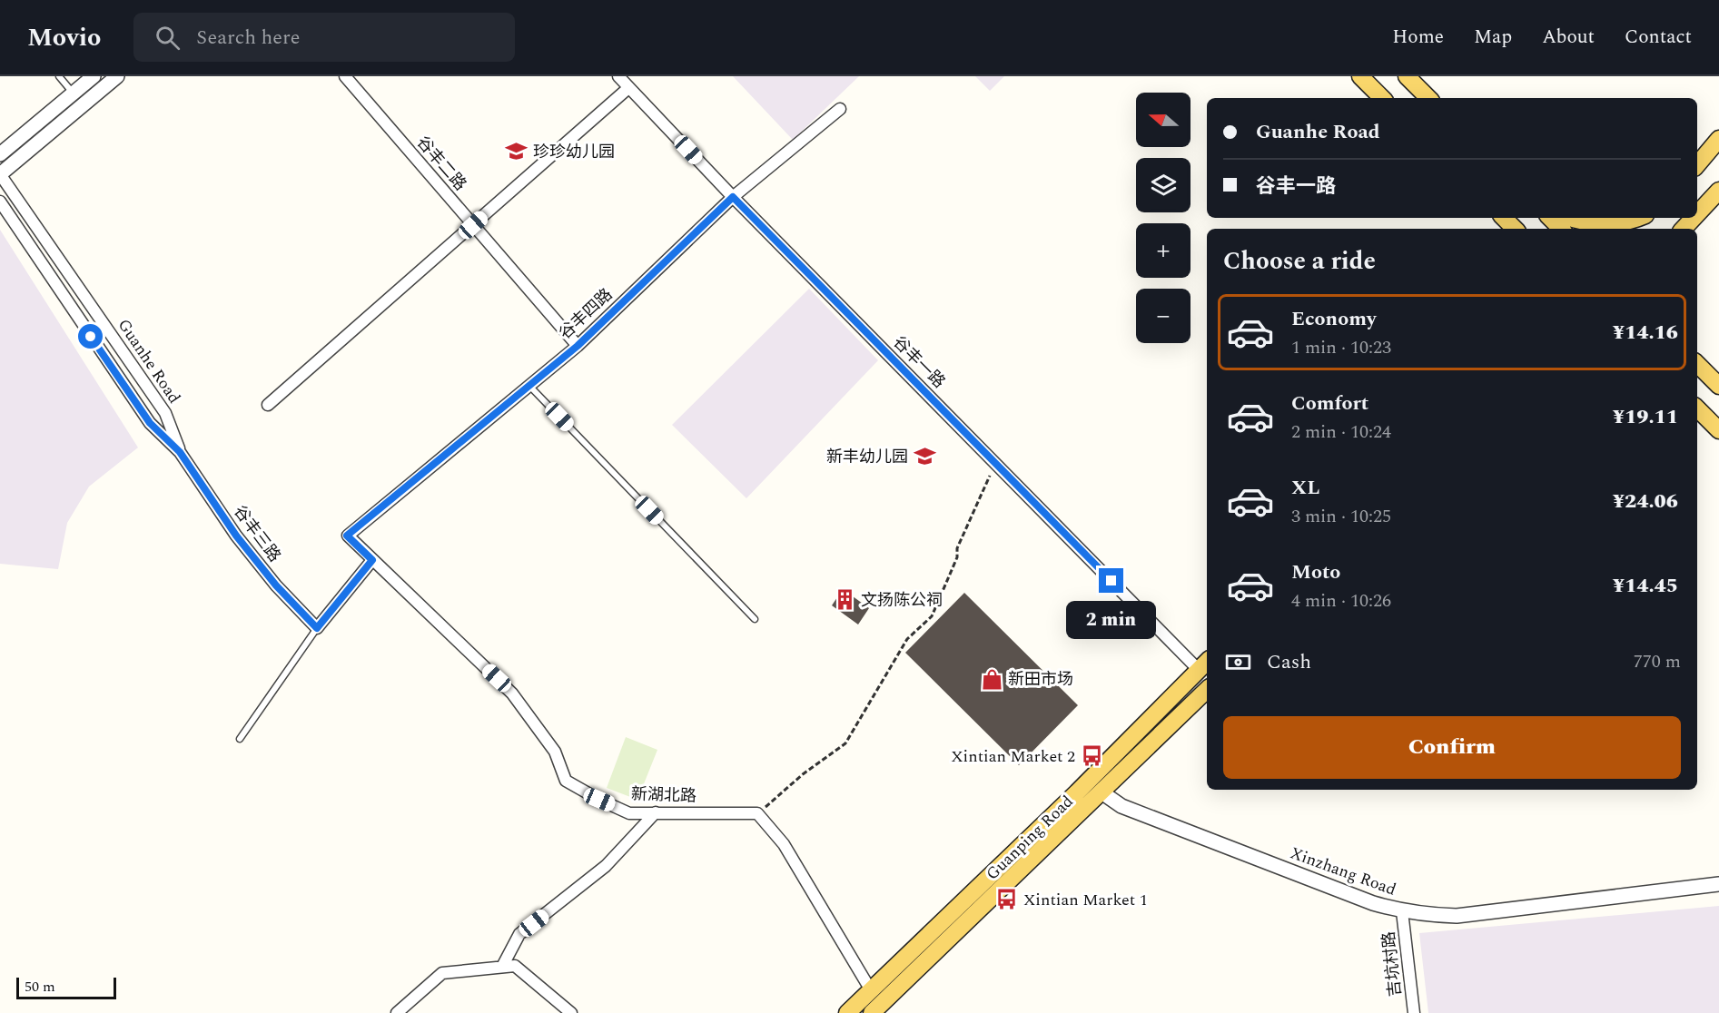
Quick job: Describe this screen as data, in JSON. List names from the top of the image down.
{
  "streets": {
    "main road": ["Guanping Road"],
    "street": [
      "谷丰二路",
      "谷丰四路",
      "Guanhe Road",
      "谷丰一路",
      "谷丰三路",
      "新湖北路",
      "Xinzhang Road",
      "吉坑村路"
    ]
  },
  "crossings": [
    ["谷丰二路", "谷丰四路"],
    ["谷丰四路", "谷丰一路"],
    ["谷丰四路", "新湖北路"],
    ["Guanhe Road", "谷丰三路"],
    ["谷丰一路", "Guanping Road"],
    ["Guanping Road", "Xinzhang Road"],
    ["Xinzhang Road", "吉坑村路"]
  ],
  "places": {
    "school or university": ["珍珍幼儿园", "新丰幼儿园"],
    "building": ["文扬陈公祠"],
    "shop": ["新田市场"],
    "bus stop": ["Xintian Market 2", "Xintian Market 1"]
  },
  "scale_bar": "50 m",
  "north": "left",
  "page": {
    "header": "Movio",
    "search": "Search here",
    "nav": [
      "Home",
      "Map",
      "About",
      "Contact"
    ],
    "map_buttons": ["+", "−"],
    "banner": ["Guanhe Road", "谷丰一路"],
    "heading": "Choose a ride",
    "list": [
      {
        "name": "Economy",
        "note": "1 min · 10:23",
        "value": "¥14.16"
      },
      {
        "name": "Comfort",
        "note": "2 min · 10:24",
        "value": "¥19.11"
      },
      {
        "name": "XL",
        "note": "3 min · 10:25",
        "value": "¥24.06"
      },
      {
        "name": "Moto",
        "note": "4 min · 10:26",
        "value": "¥14.45"
      }
    ],
    "bubble": "2 min",
    "pay": ["Cash", "770 m"],
    "buttons": "Confirm",
    "scale": "50 m"
  }
}
